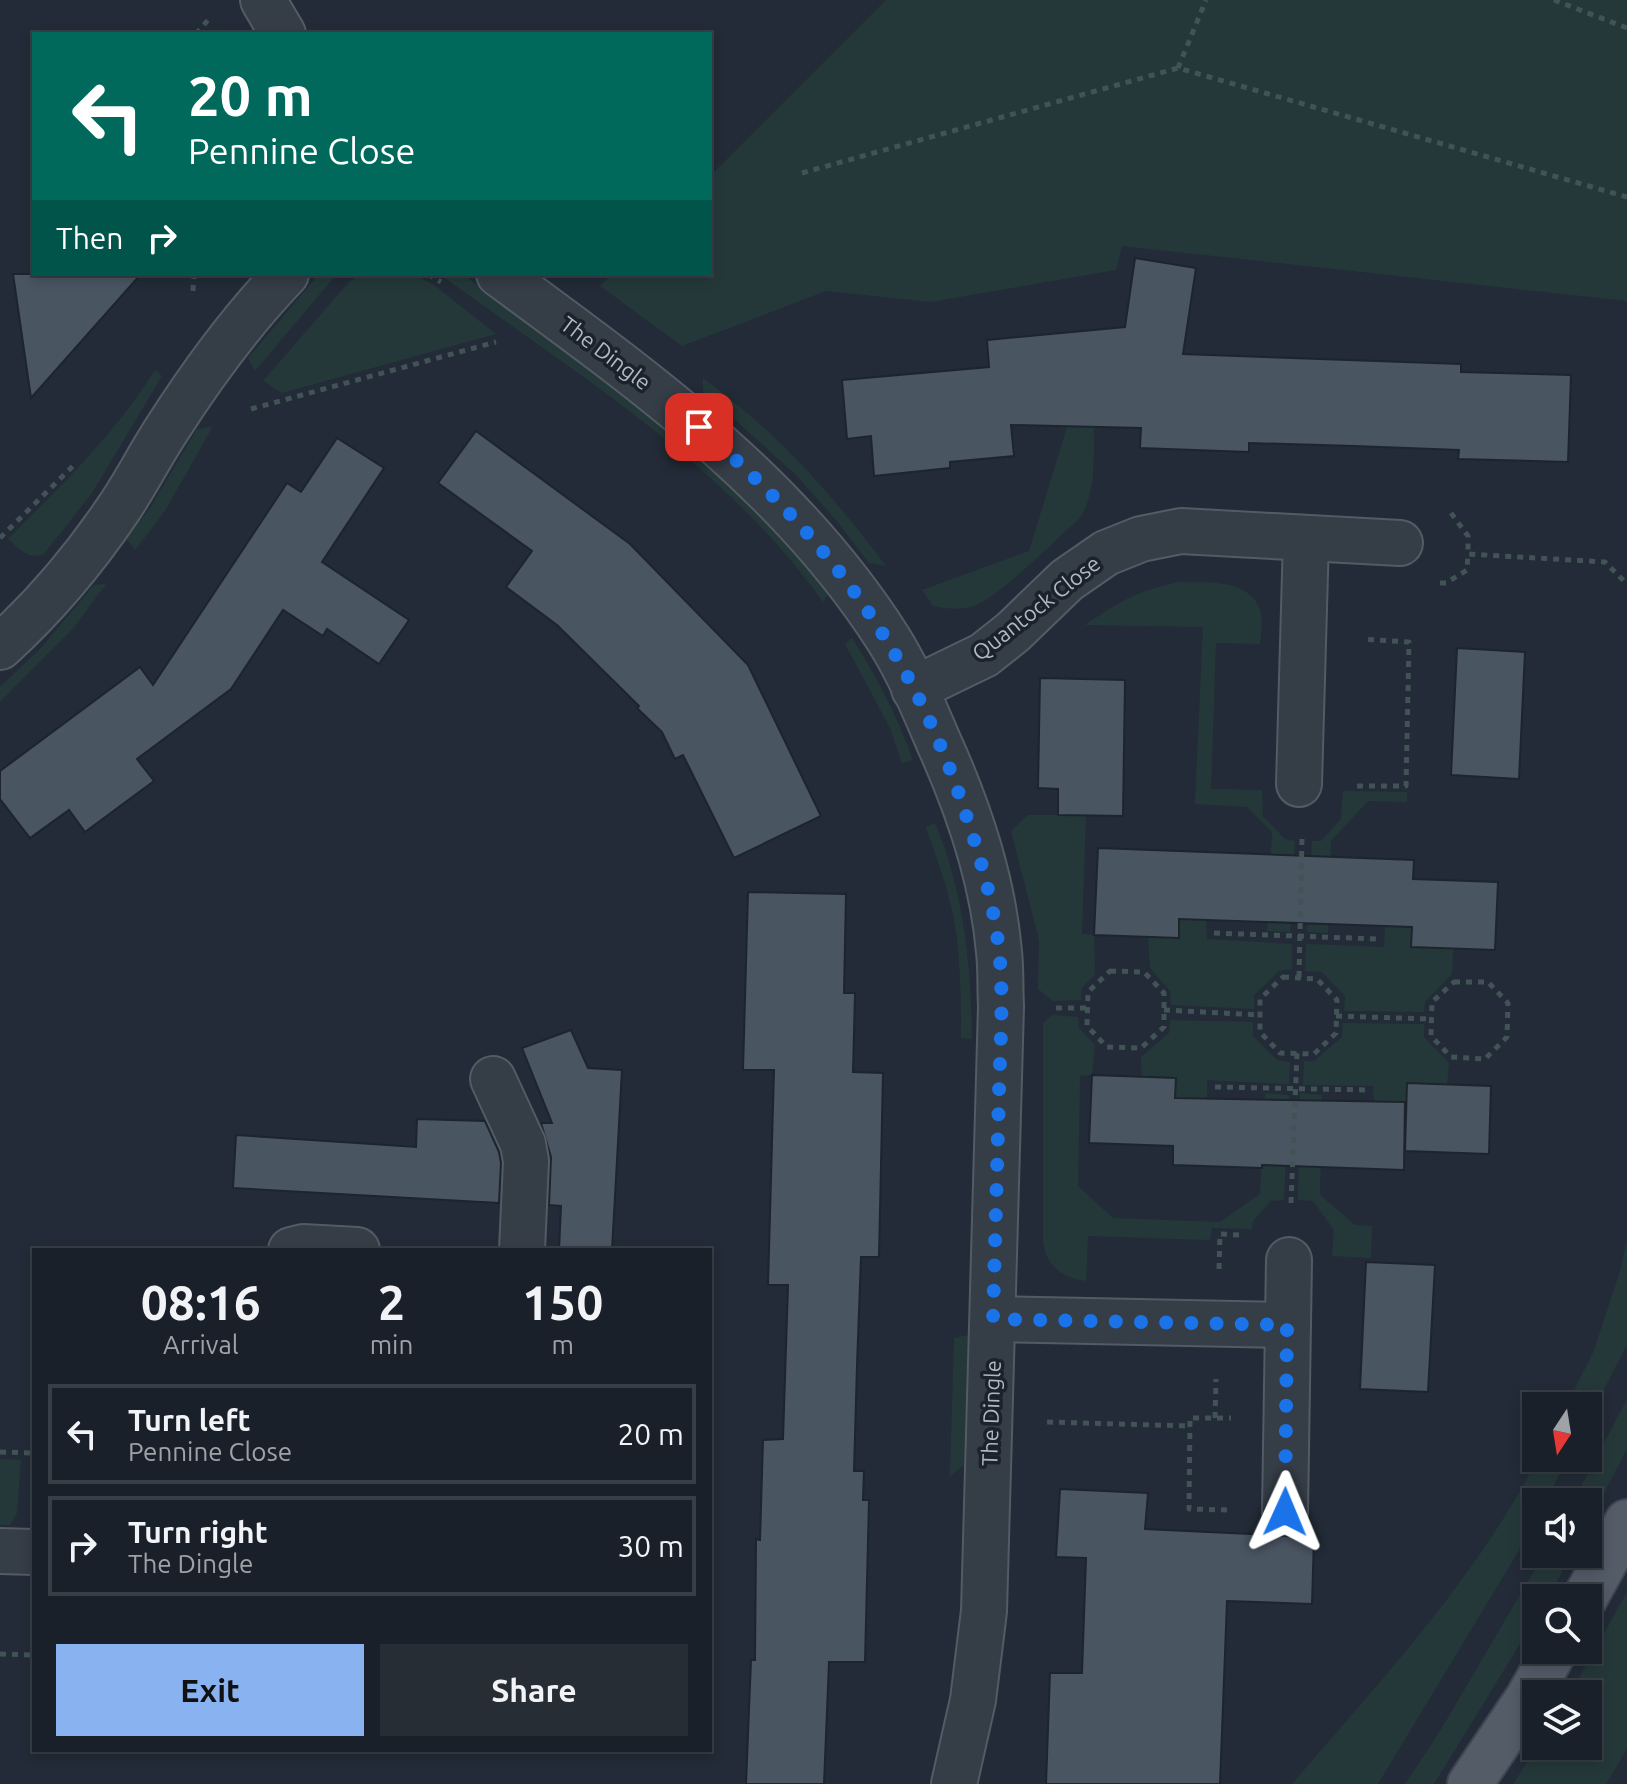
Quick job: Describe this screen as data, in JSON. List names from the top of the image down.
{
  "streets": {
    "street": ["The Dingle", "Quantock Close"]
  },
  "crossings": [
    ["The Dingle", "Quantock Close"]
  ],
  "north": "bottom",
  "page": {
    "turn": ["20 m", "Pennine Close"],
    "then": "Then",
    "eta": [
      "08:16",
      "Arrival",
      "2",
      "min",
      "150",
      "m"
    ],
    "list": [
      {
        "name": "Turn left",
        "note": "Pennine Close",
        "value": "20 m"
      },
      {
        "name": "Turn right",
        "note": "The Dingle",
        "value": "30 m"
      }
    ],
    "buttons": ["Exit", "Share"]
  }
}
